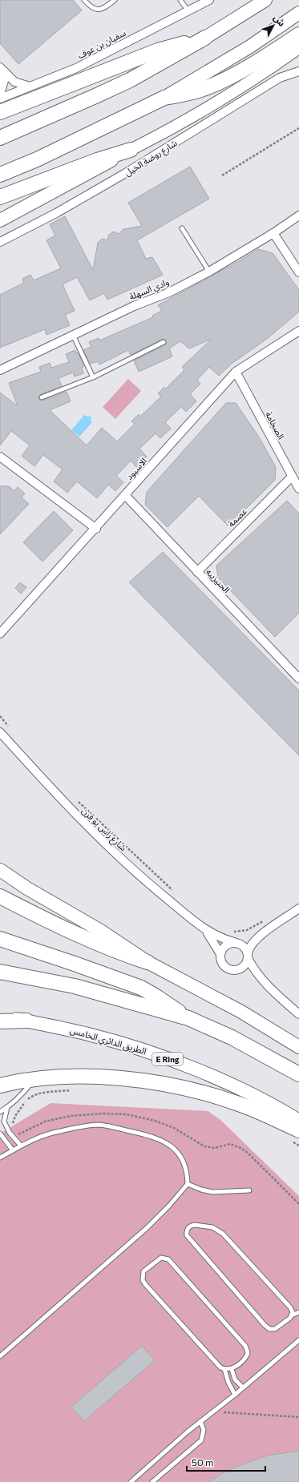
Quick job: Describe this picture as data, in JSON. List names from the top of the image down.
{
  "streets": {
    "main road": ["الطريق الدائري الخامس", "E Ring"],
    "street": [
      "سفيان بن عوف",
      "شارع روضة الخيل",
      "وادي السهلة",
      "الصخامة",
      "الاسيود",
      "عصمة",
      "الحنيزيبه",
      "شارع راس بو قرن"
    ]
  },
  "crossings": [
    ["الصخامة", "الاسيود"],
    ["الصخامة", "عصمة"],
    ["الاسيود", "الحنيزيبه"],
    ["عصمة", "الحنيزيبه"]
  ],
  "scale_bar": "50 m",
  "north": "top right"
}
